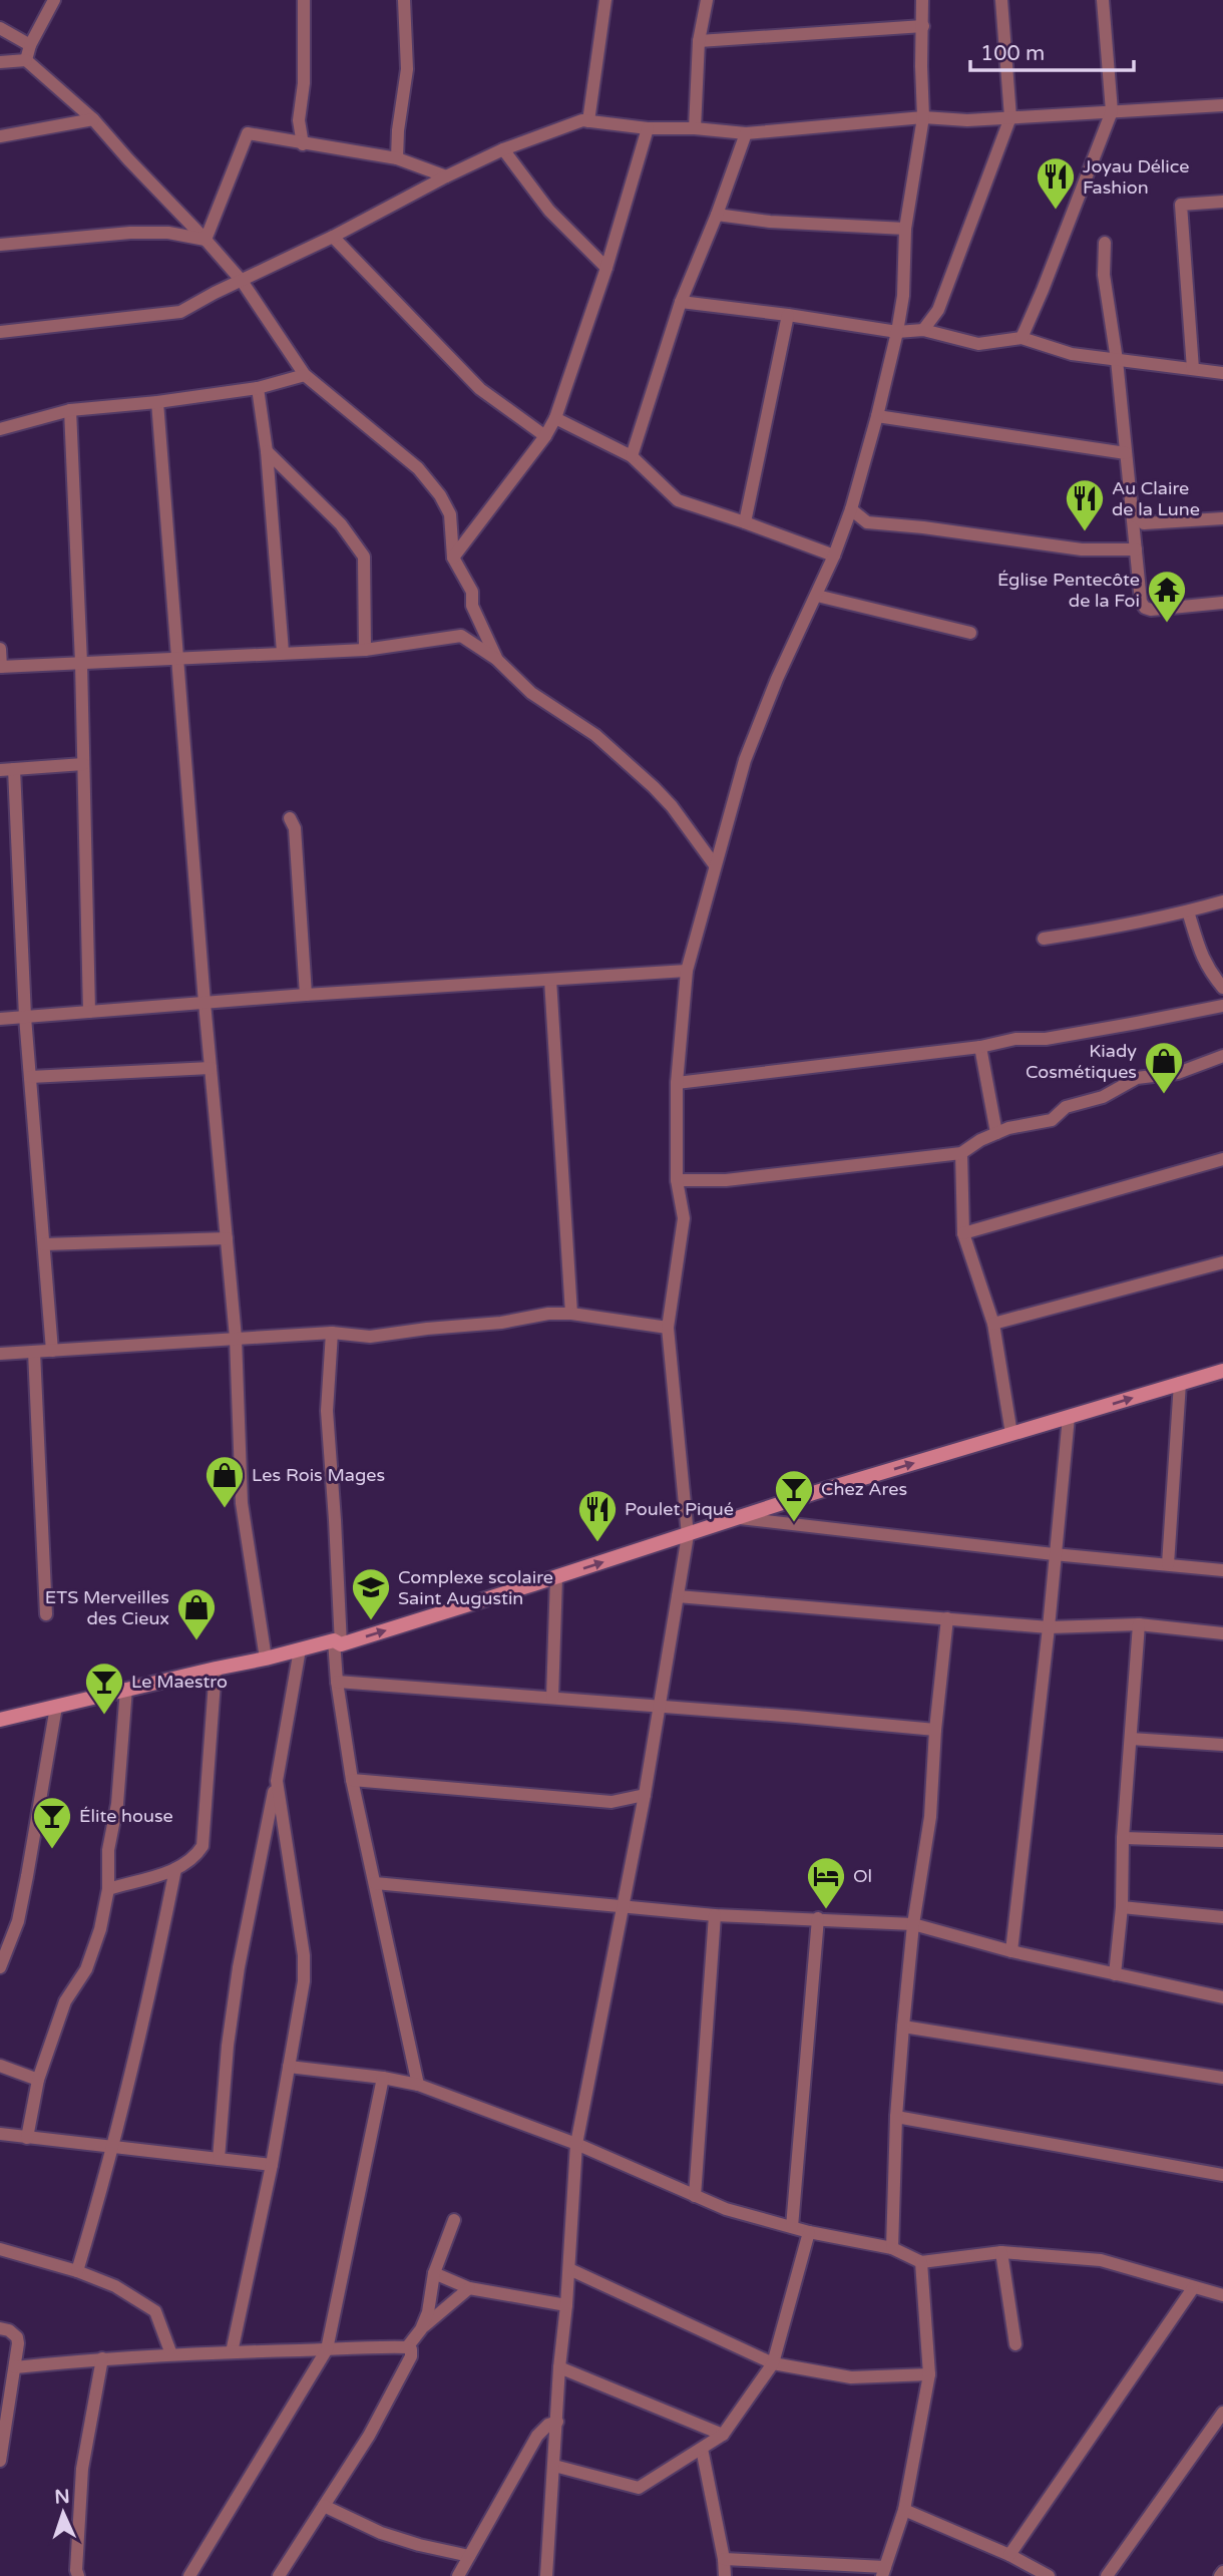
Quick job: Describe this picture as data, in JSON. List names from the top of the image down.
{
  "places": {
    "restaurant": ["Joyau Délice Fashion", "Au Claire de la Lune", "Poulet Piqué"],
    "temple": ["Église Pentecôte de la Foi"],
    "shop": ["Kiady Cosmétiques", "Les Rois Mages", "ETS Merveilles des Cieux"],
    "bar": ["Chez Ares", "Le Maestro", "Élite house"],
    "school or university": ["Complexe scolaire Saint Augustin"],
    "hotel": ["Ol"]
  },
  "scale_bar": "100 m",
  "north": "top"
}
